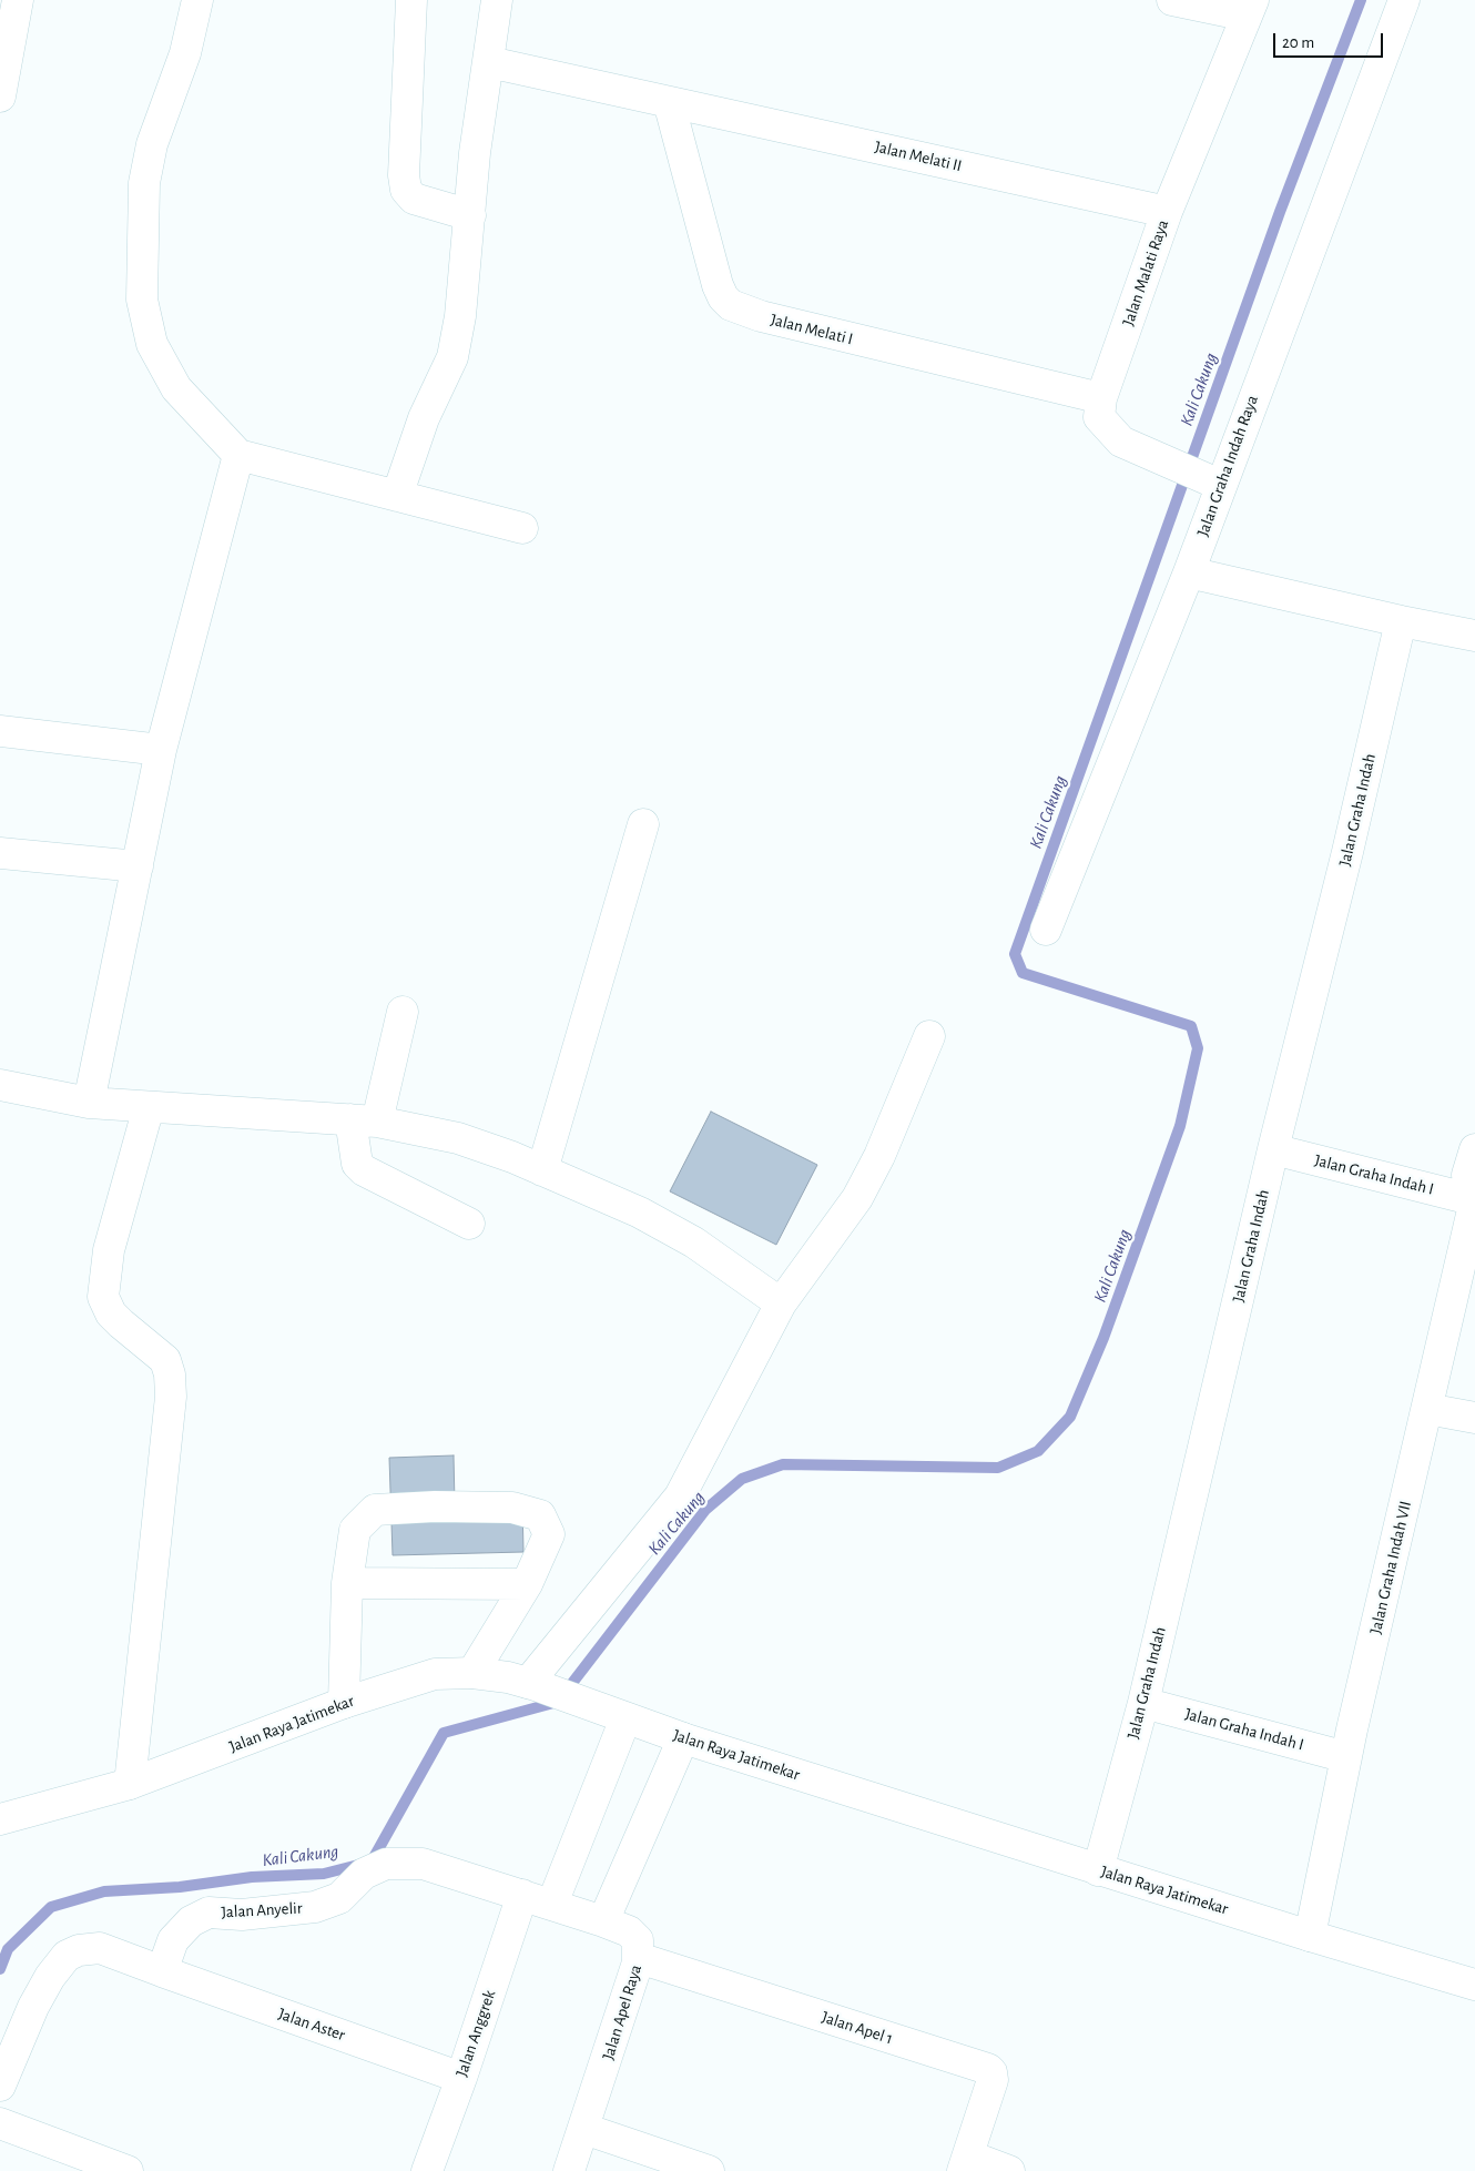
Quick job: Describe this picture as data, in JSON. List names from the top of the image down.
{
  "streets": {
    "street": [
      "Jalan Melati II",
      "Jalan Malati Raya",
      "Jalan Melati I",
      "Jalan Graha Indah Raya",
      "Jalan Graha Indah",
      "Jalan Graha Indah I",
      "Jalan Graha Indah VII",
      "Jalan Raya Jatimekar",
      "Jalan Anyelir",
      "Jalan Apel Raya",
      "Jalan Aster",
      "Jalan Apel 1",
      "Jalan Anggrek"
    ]
  },
  "crossings": [
    ["Jalan Melati II", "Jalan Malati Raya"],
    ["Jalan Melati II", "Jalan Melati I"],
    ["Jalan Malati Raya", "Jalan Melati I"],
    ["Jalan Malati Raya", "Jalan Graha Indah Raya"],
    ["Jalan Graha Indah", "Jalan Graha Indah I"],
    ["Jalan Graha Indah", "Jalan Raya Jatimekar"],
    ["Jalan Graha Indah I", "Jalan Graha Indah VII"],
    ["Jalan Graha Indah VII", "Jalan Raya Jatimekar"],
    ["Jalan Anyelir", "Jalan Apel Raya"],
    ["Jalan Anyelir", "Jalan Aster"],
    ["Jalan Anyelir", "Jalan Anggrek"],
    ["Jalan Apel Raya", "Jalan Apel 1"],
    ["Jalan Apel Raya", "Jalan Anggrek"],
    ["Jalan Aster", "Jalan Anggrek"]
  ],
  "water": ["Kali Cakung"],
  "scale_bar": "20 m"
}
